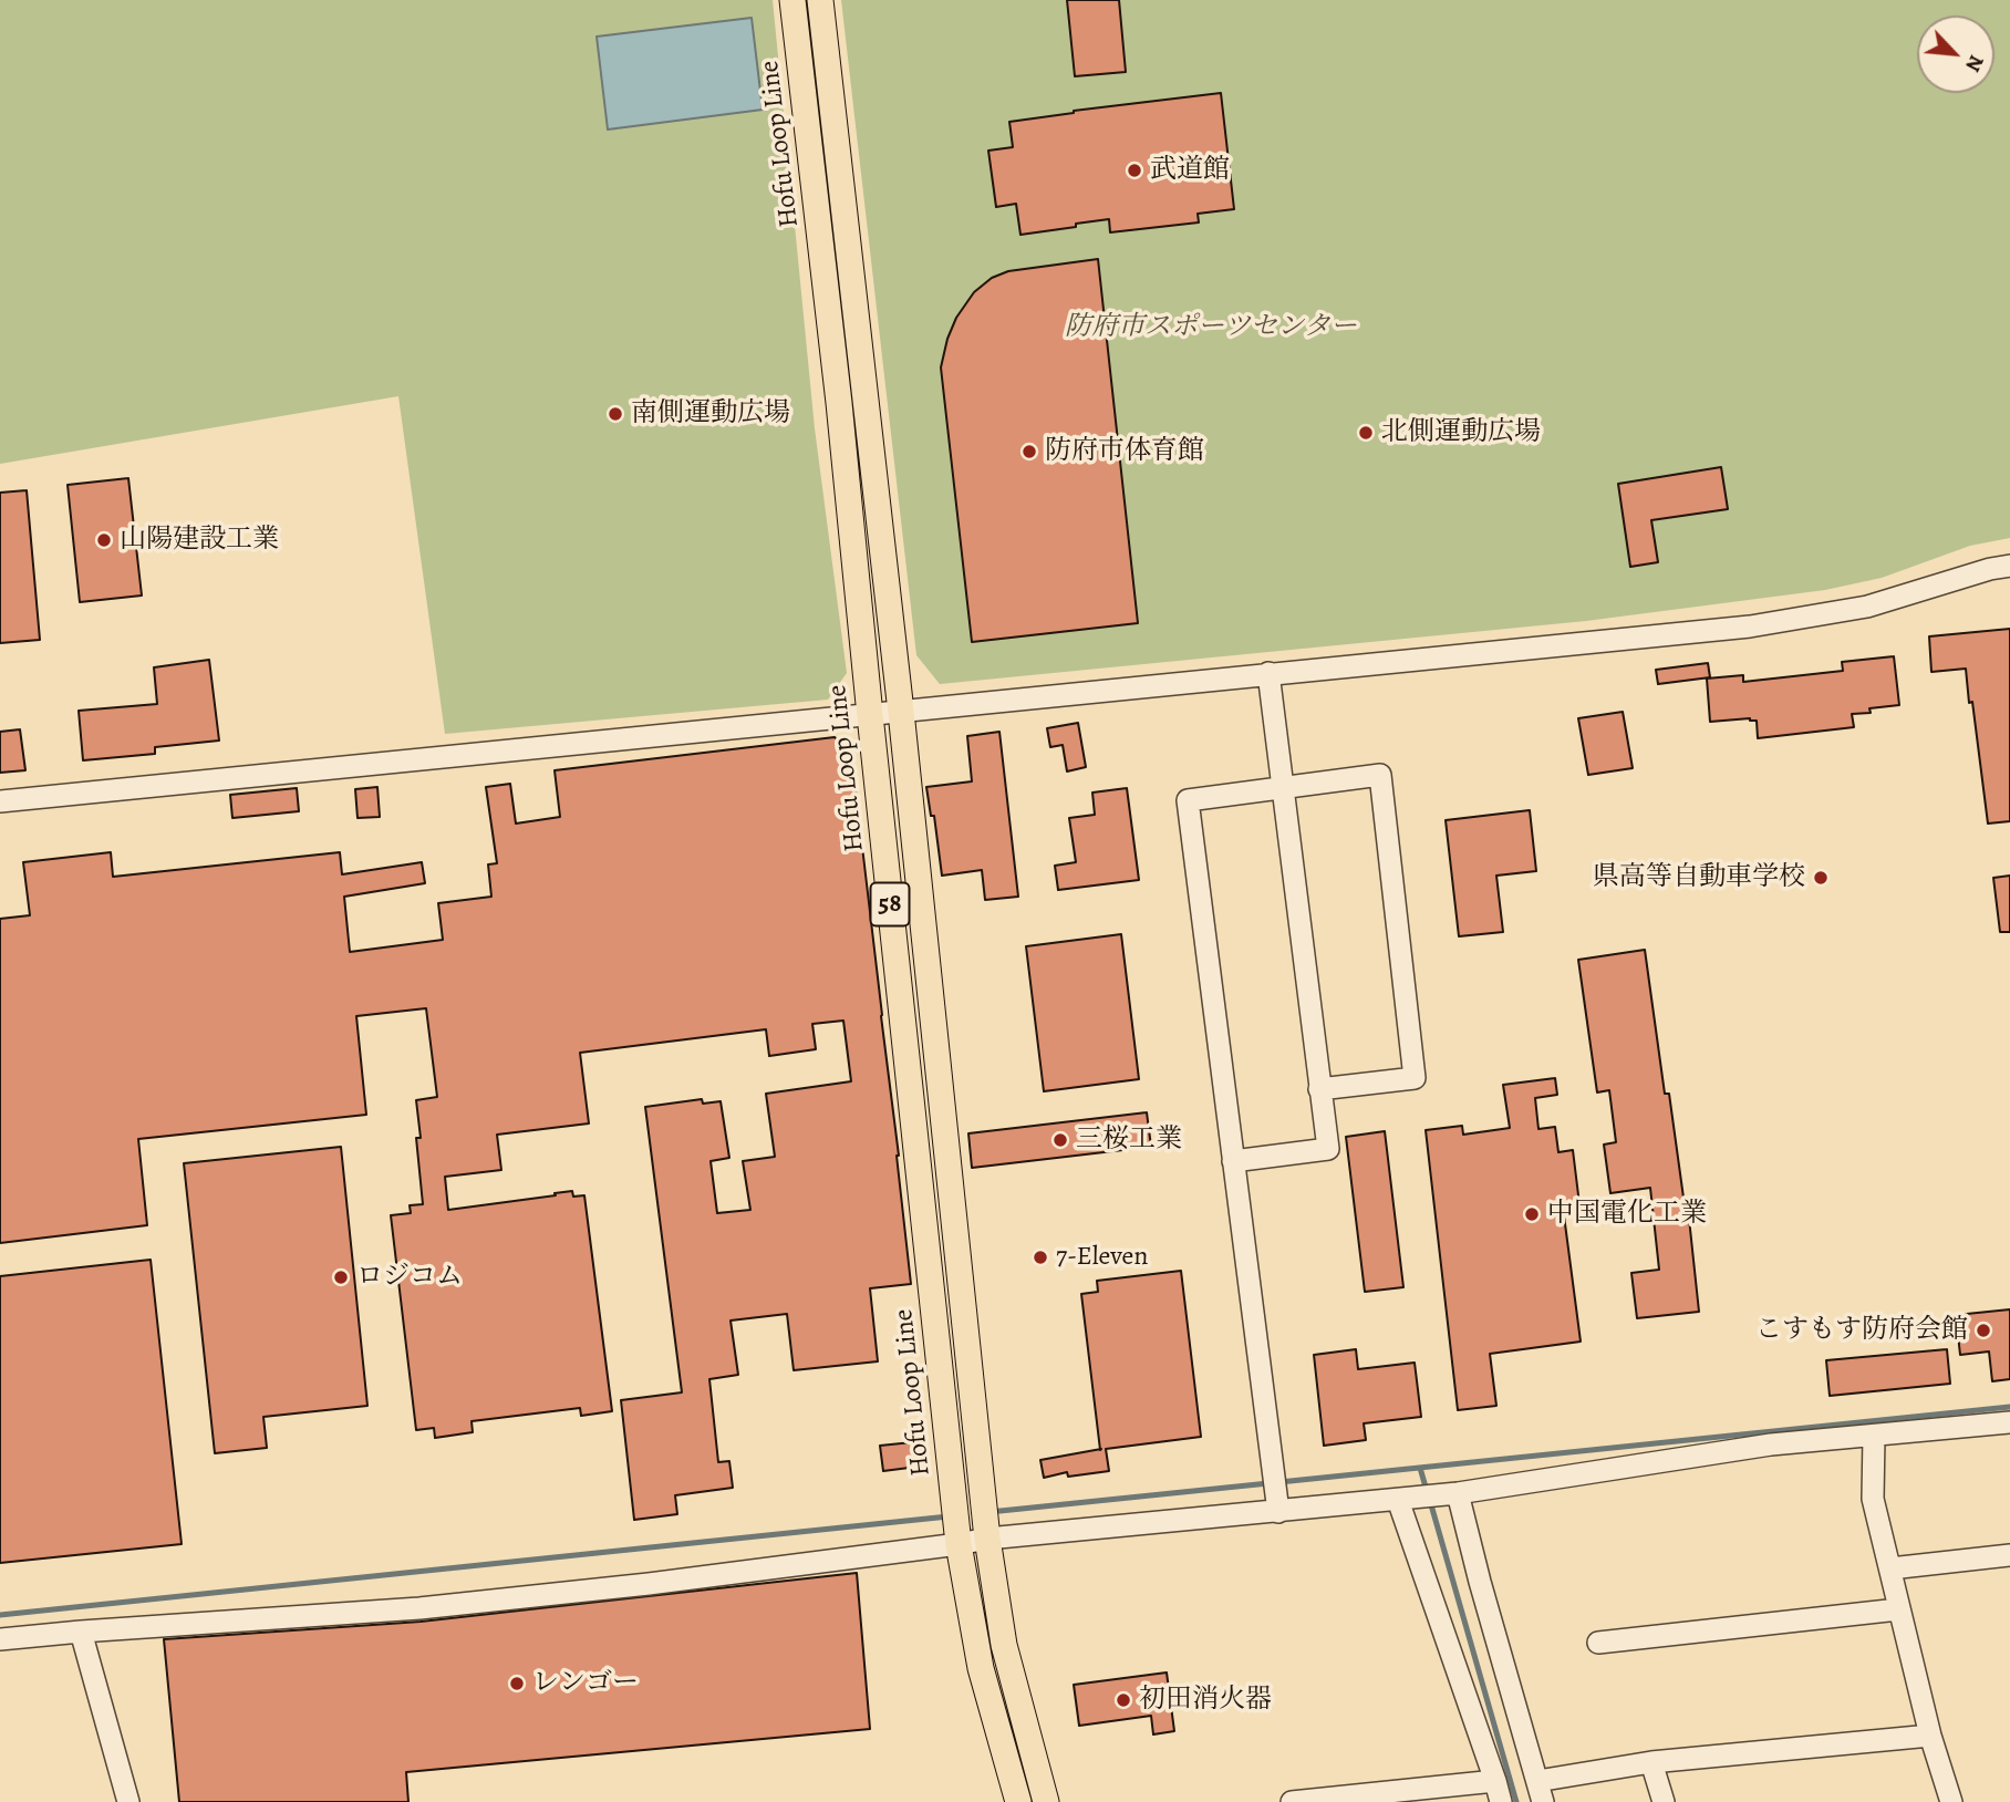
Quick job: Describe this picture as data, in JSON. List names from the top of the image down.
{
  "streets": {
    "main road": ["Hofu Loop Line", "58"]
  },
  "parks": ["防府市スポーツセンター"],
  "places": [
    "武道館",
    "南側運動広場",
    "北側運動広場",
    "防府市体育館",
    "山陽建設工業",
    "県高等自動車学校",
    "三桜工業",
    "中国電化工業",
    "7-Eleven",
    "ロジコム",
    "こすもす防府会館",
    "レンゴー",
    "初田消火器"
  ],
  "north": "bottom right"
}
